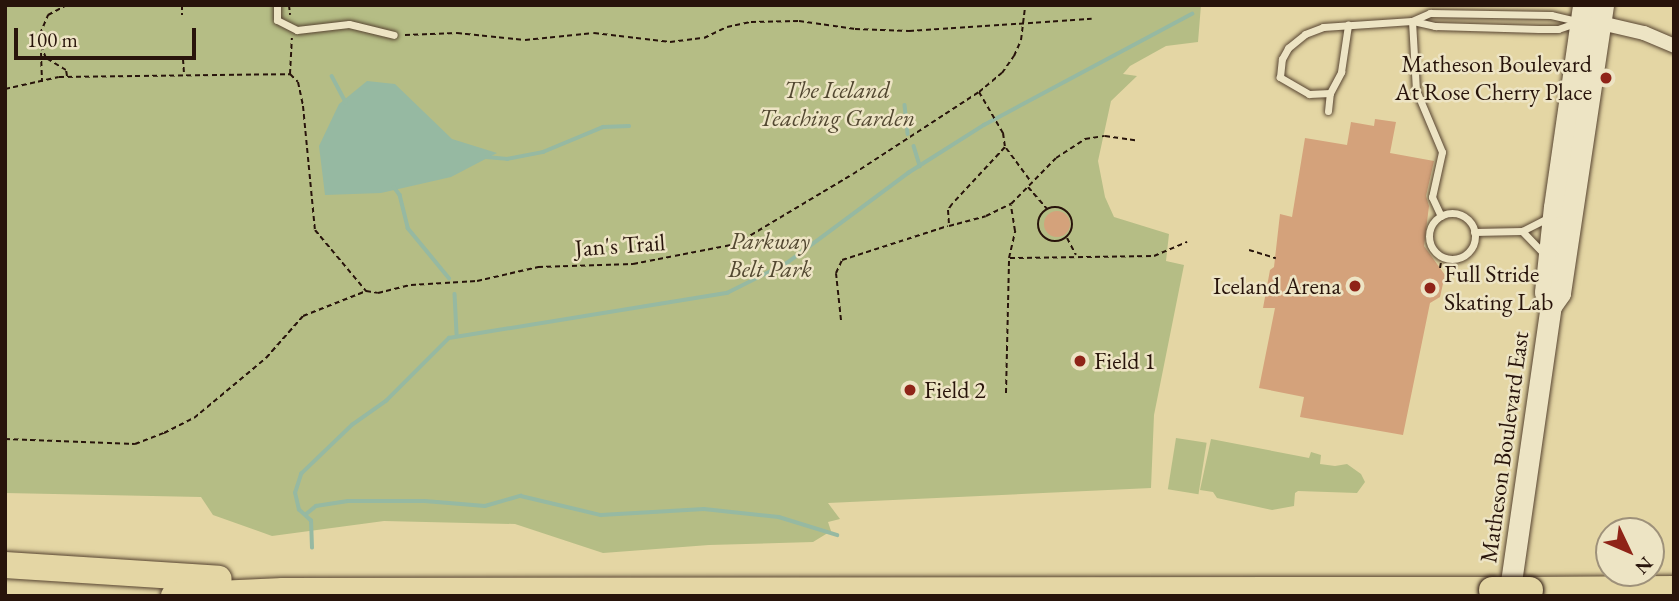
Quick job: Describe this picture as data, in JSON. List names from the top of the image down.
{
  "streets": {
    "street": ["Matheson Boulevard East"],
    "path": ["Jan's Trail"]
  },
  "parks": ["The Iceland Teaching Garden", "Parkway Belt Park"],
  "places": [
    "Matheson Boulevard At Rose Cherry Place",
    "Iceland Arena",
    "Full Stride Skating Lab",
    "Field 1",
    "Field 2"
  ],
  "scale_bar": "100 m",
  "north": "bottom right"
}
